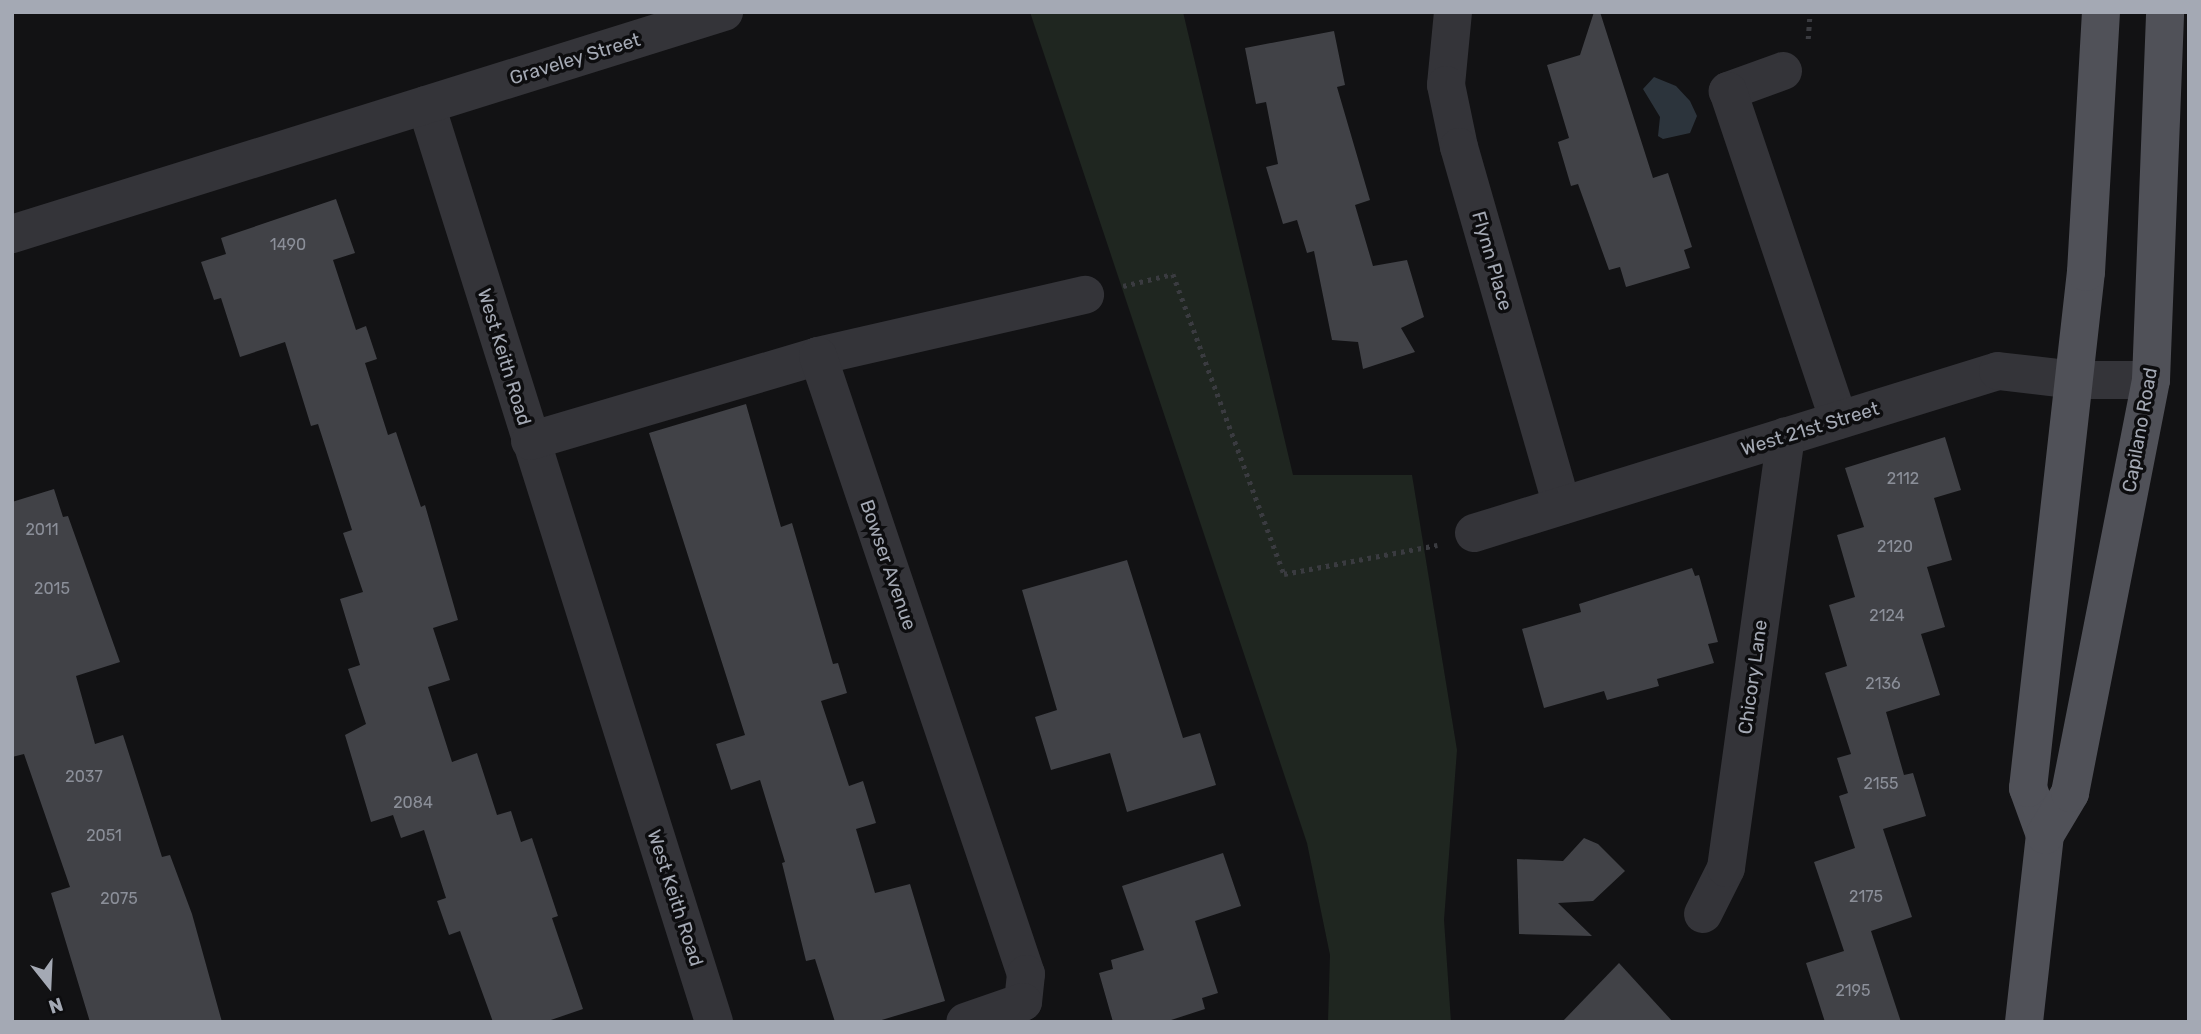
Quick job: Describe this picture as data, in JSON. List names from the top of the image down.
{
  "streets": {
    "main road": ["Capilano Road"],
    "street": [
      "Graveley Street",
      "Flynn Place",
      "West Keith Road",
      "West 21st Street",
      "Bowser Avenue",
      "Chicory Lane"
    ]
  },
  "crossings": [
    ["Graveley Street", "West Keith Road"],
    ["Flynn Place", "West 21st Street"],
    ["West 21st Street", "Capilano Road"],
    ["West 21st Street", "Chicory Lane"]
  ],
  "house_numbers": [
    "1490",
    "2112",
    "2011",
    "2120",
    "2015",
    "2124",
    "2136",
    "2037",
    "2155",
    "2084",
    "2051",
    "2175",
    "2075",
    "2195"
  ],
  "north": "bottom"
}
